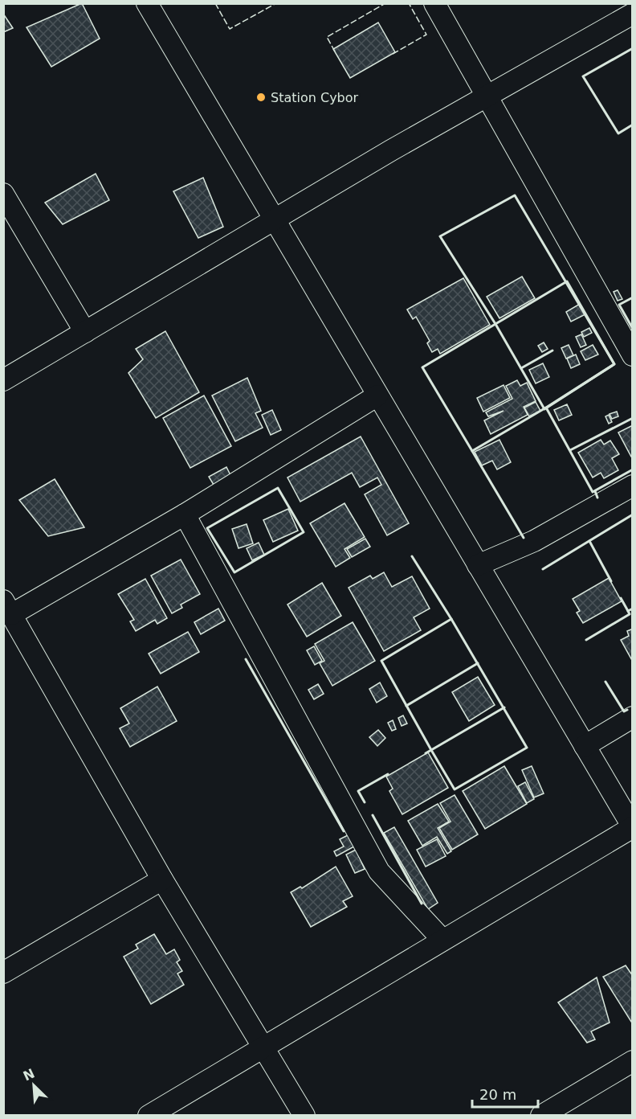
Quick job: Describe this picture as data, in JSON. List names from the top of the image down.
{
  "places": ["Station Cybor"],
  "scale_bar": "20 m",
  "north": "top left"
}
